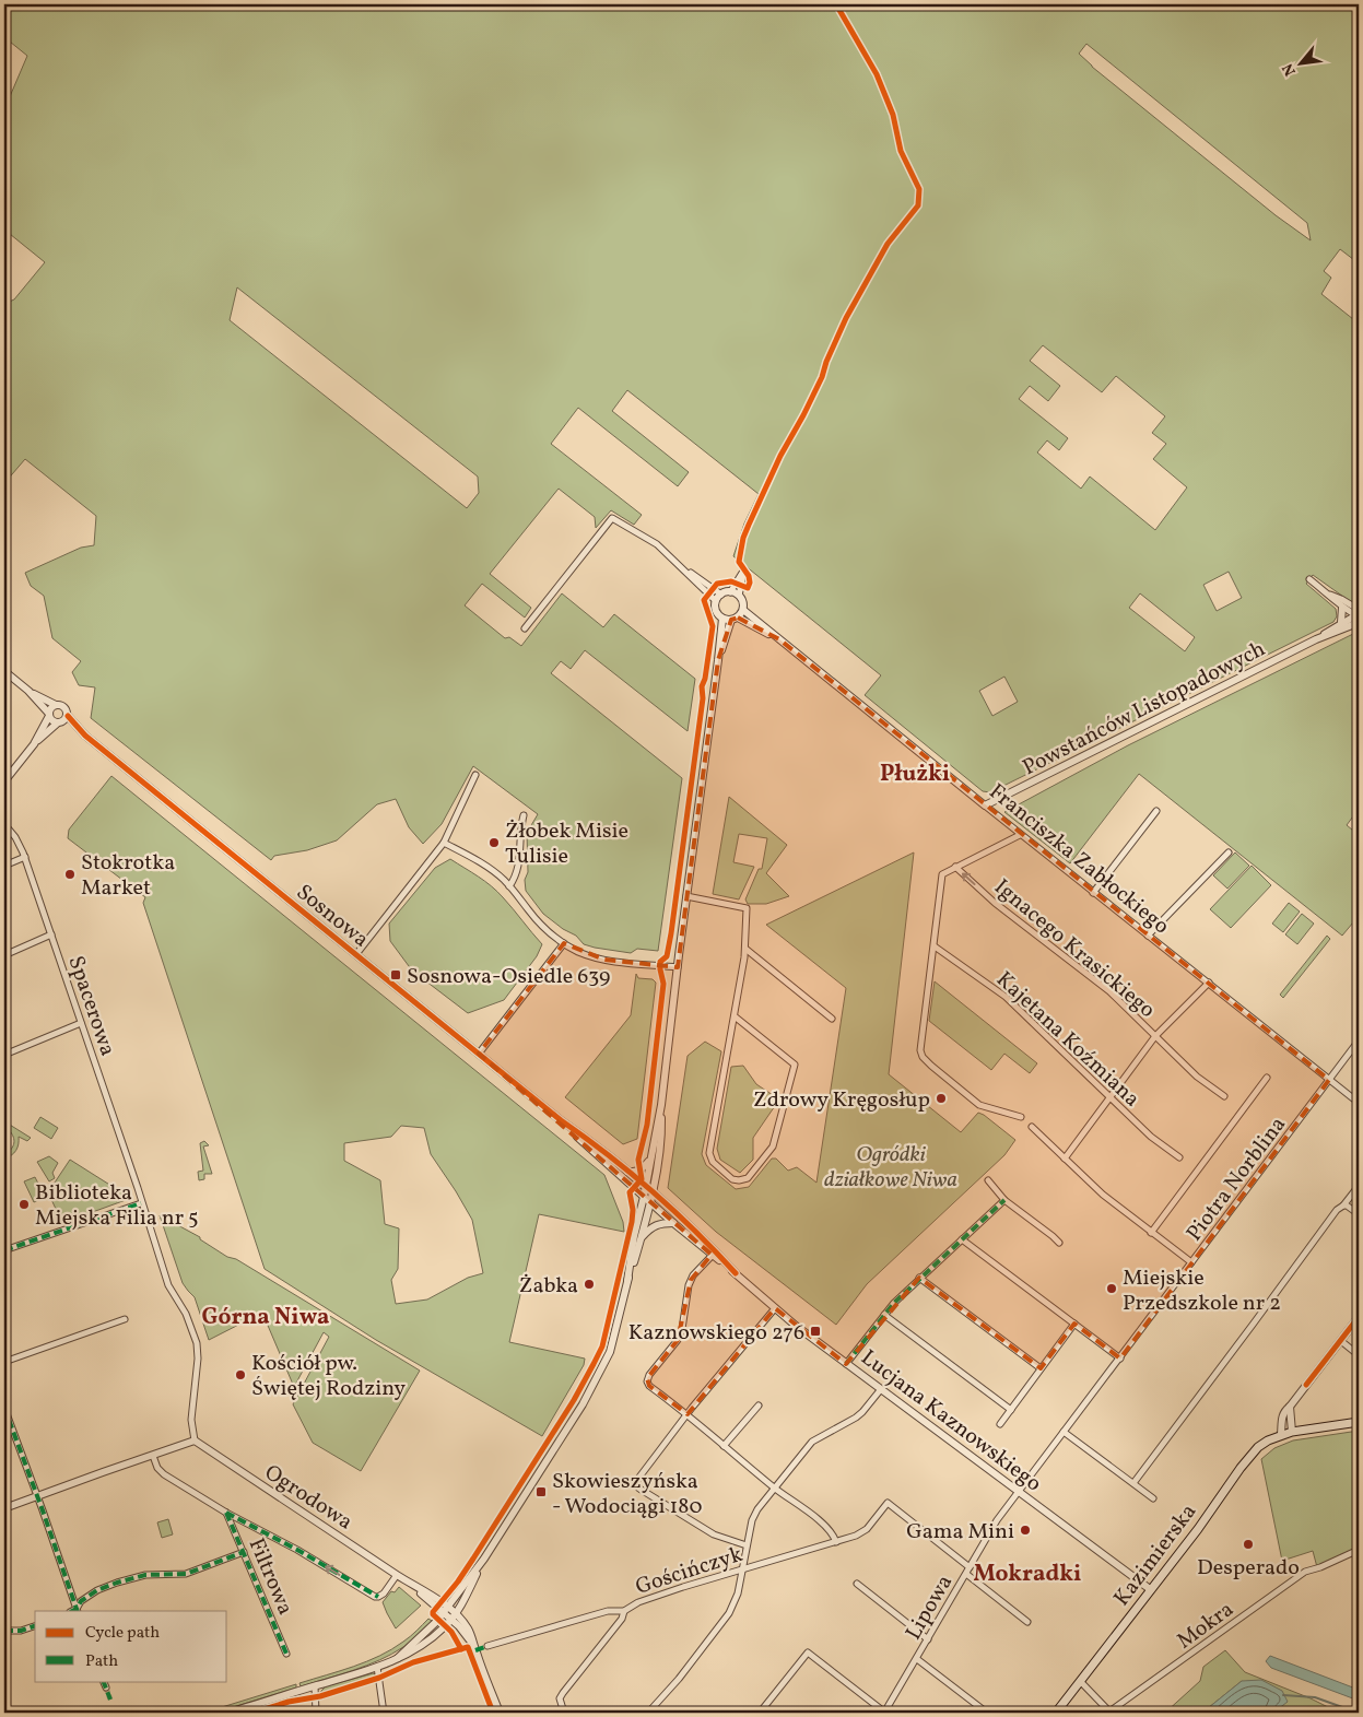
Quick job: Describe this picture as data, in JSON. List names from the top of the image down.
{
  "streets": {
    "main road": ["Kazimierska"],
    "street": [
      "Powstańców Listopadowych",
      "Franciszka Zabłockiego",
      "Sosnowa",
      "Ignacego Krasickiego",
      "Spacerowa",
      "Kajetana Koźmiana",
      "Piotra Norblina",
      "Lucjana Kaznowskiego",
      "Ogrodowa",
      "Gościńczyk",
      "Filtrowa",
      "Lipowa",
      "Mokra"
    ]
  },
  "crossings": [
    ["Powstańców Listopadowych", "Franciszka Zabłockiego"],
    ["Franciszka Zabłockiego", "Piotra Norblina"],
    ["Sosnowa", "Lucjana Kaznowskiego"],
    ["Spacerowa", "Ogrodowa"],
    ["Piotra Norblina", "Lucjana Kaznowskiego"],
    ["Piotra Norblina", "Lipowa"],
    ["Lucjana Kaznowskiego", "Kazimierska"],
    ["Lucjana Kaznowskiego", "Lipowa"],
    ["Kazimierska", "Mokra"],
    ["Gościńczyk", "Lipowa"]
  ],
  "one_way": ["Ignacego Krasickiego"],
  "districts": ["Płużki", "Górna Niwa", "Mokradki"],
  "parks": ["Ogródki działkowe Niwa"],
  "places": {
    "other": [
      "Żłobek Misie Tulisie",
      "Stokrotka Market",
      "Zdrowy Kręgosłup",
      "Biblioteka Miejska Filia nr 5",
      "Żabka",
      "Miejskie Przedszkole nr 2",
      "Kościół pw. Świętej Rodziny",
      "Gama Mini",
      "Desperado"
    ],
    "transit": ["Sosnowa-Osiedle 639", "Kaznowskiego 276", "Skowieszyńska - Wodociągi 180"]
  },
  "legend": ["Cycle path", "Path"],
  "north": "bottom left"
}
